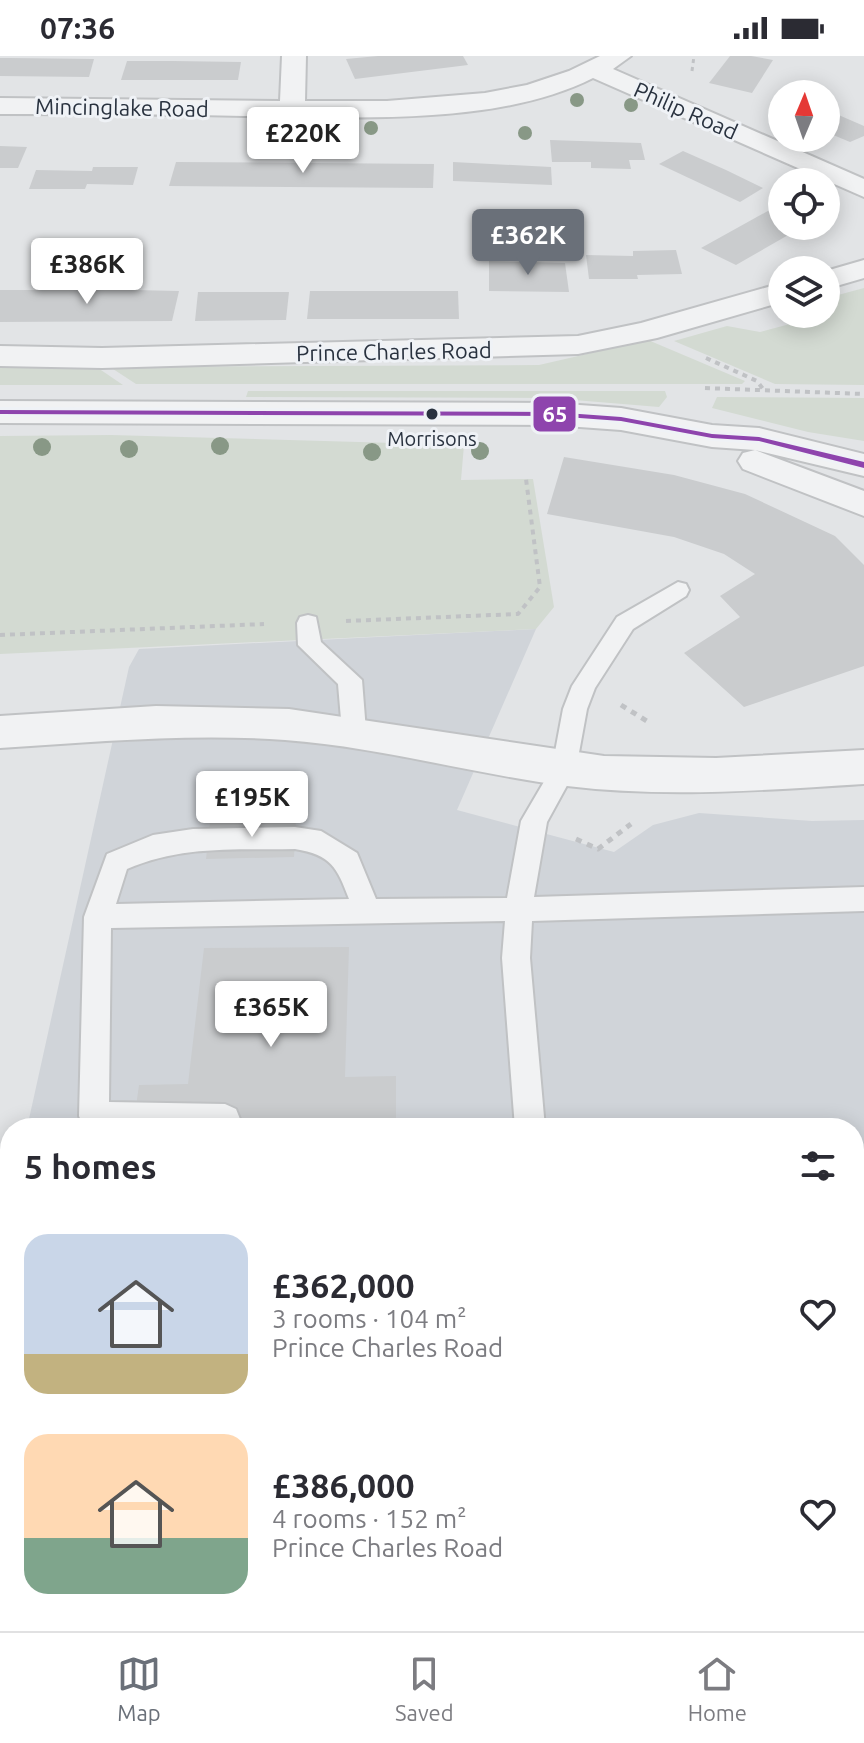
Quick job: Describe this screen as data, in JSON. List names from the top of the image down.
{
  "streets": {
    "street": ["Mincinglake Road", "Philip Road", "Prince Charles Road"]
  },
  "crossings": [
    ["Mincinglake Road", "Philip Road"]
  ],
  "places": ["Morrisons"],
  "lines": ["transit line 65"],
  "north": "top",
  "page": {
    "status": "07:36",
    "price": [
      "£220K",
      "£362K",
      "£386K",
      "£195K",
      "£365K"
    ],
    "heading": "5 homes",
    "list": [
      {
        "name": "£362,000",
        "note": "3 rooms · 104 m² · Prince Charles Road"
      },
      {
        "name": "£386,000",
        "note": "4 rooms · 152 m² · Prince Charles Road"
      }
    ],
    "tabs": ["Map", "Saved", "Home"]
  }
}
